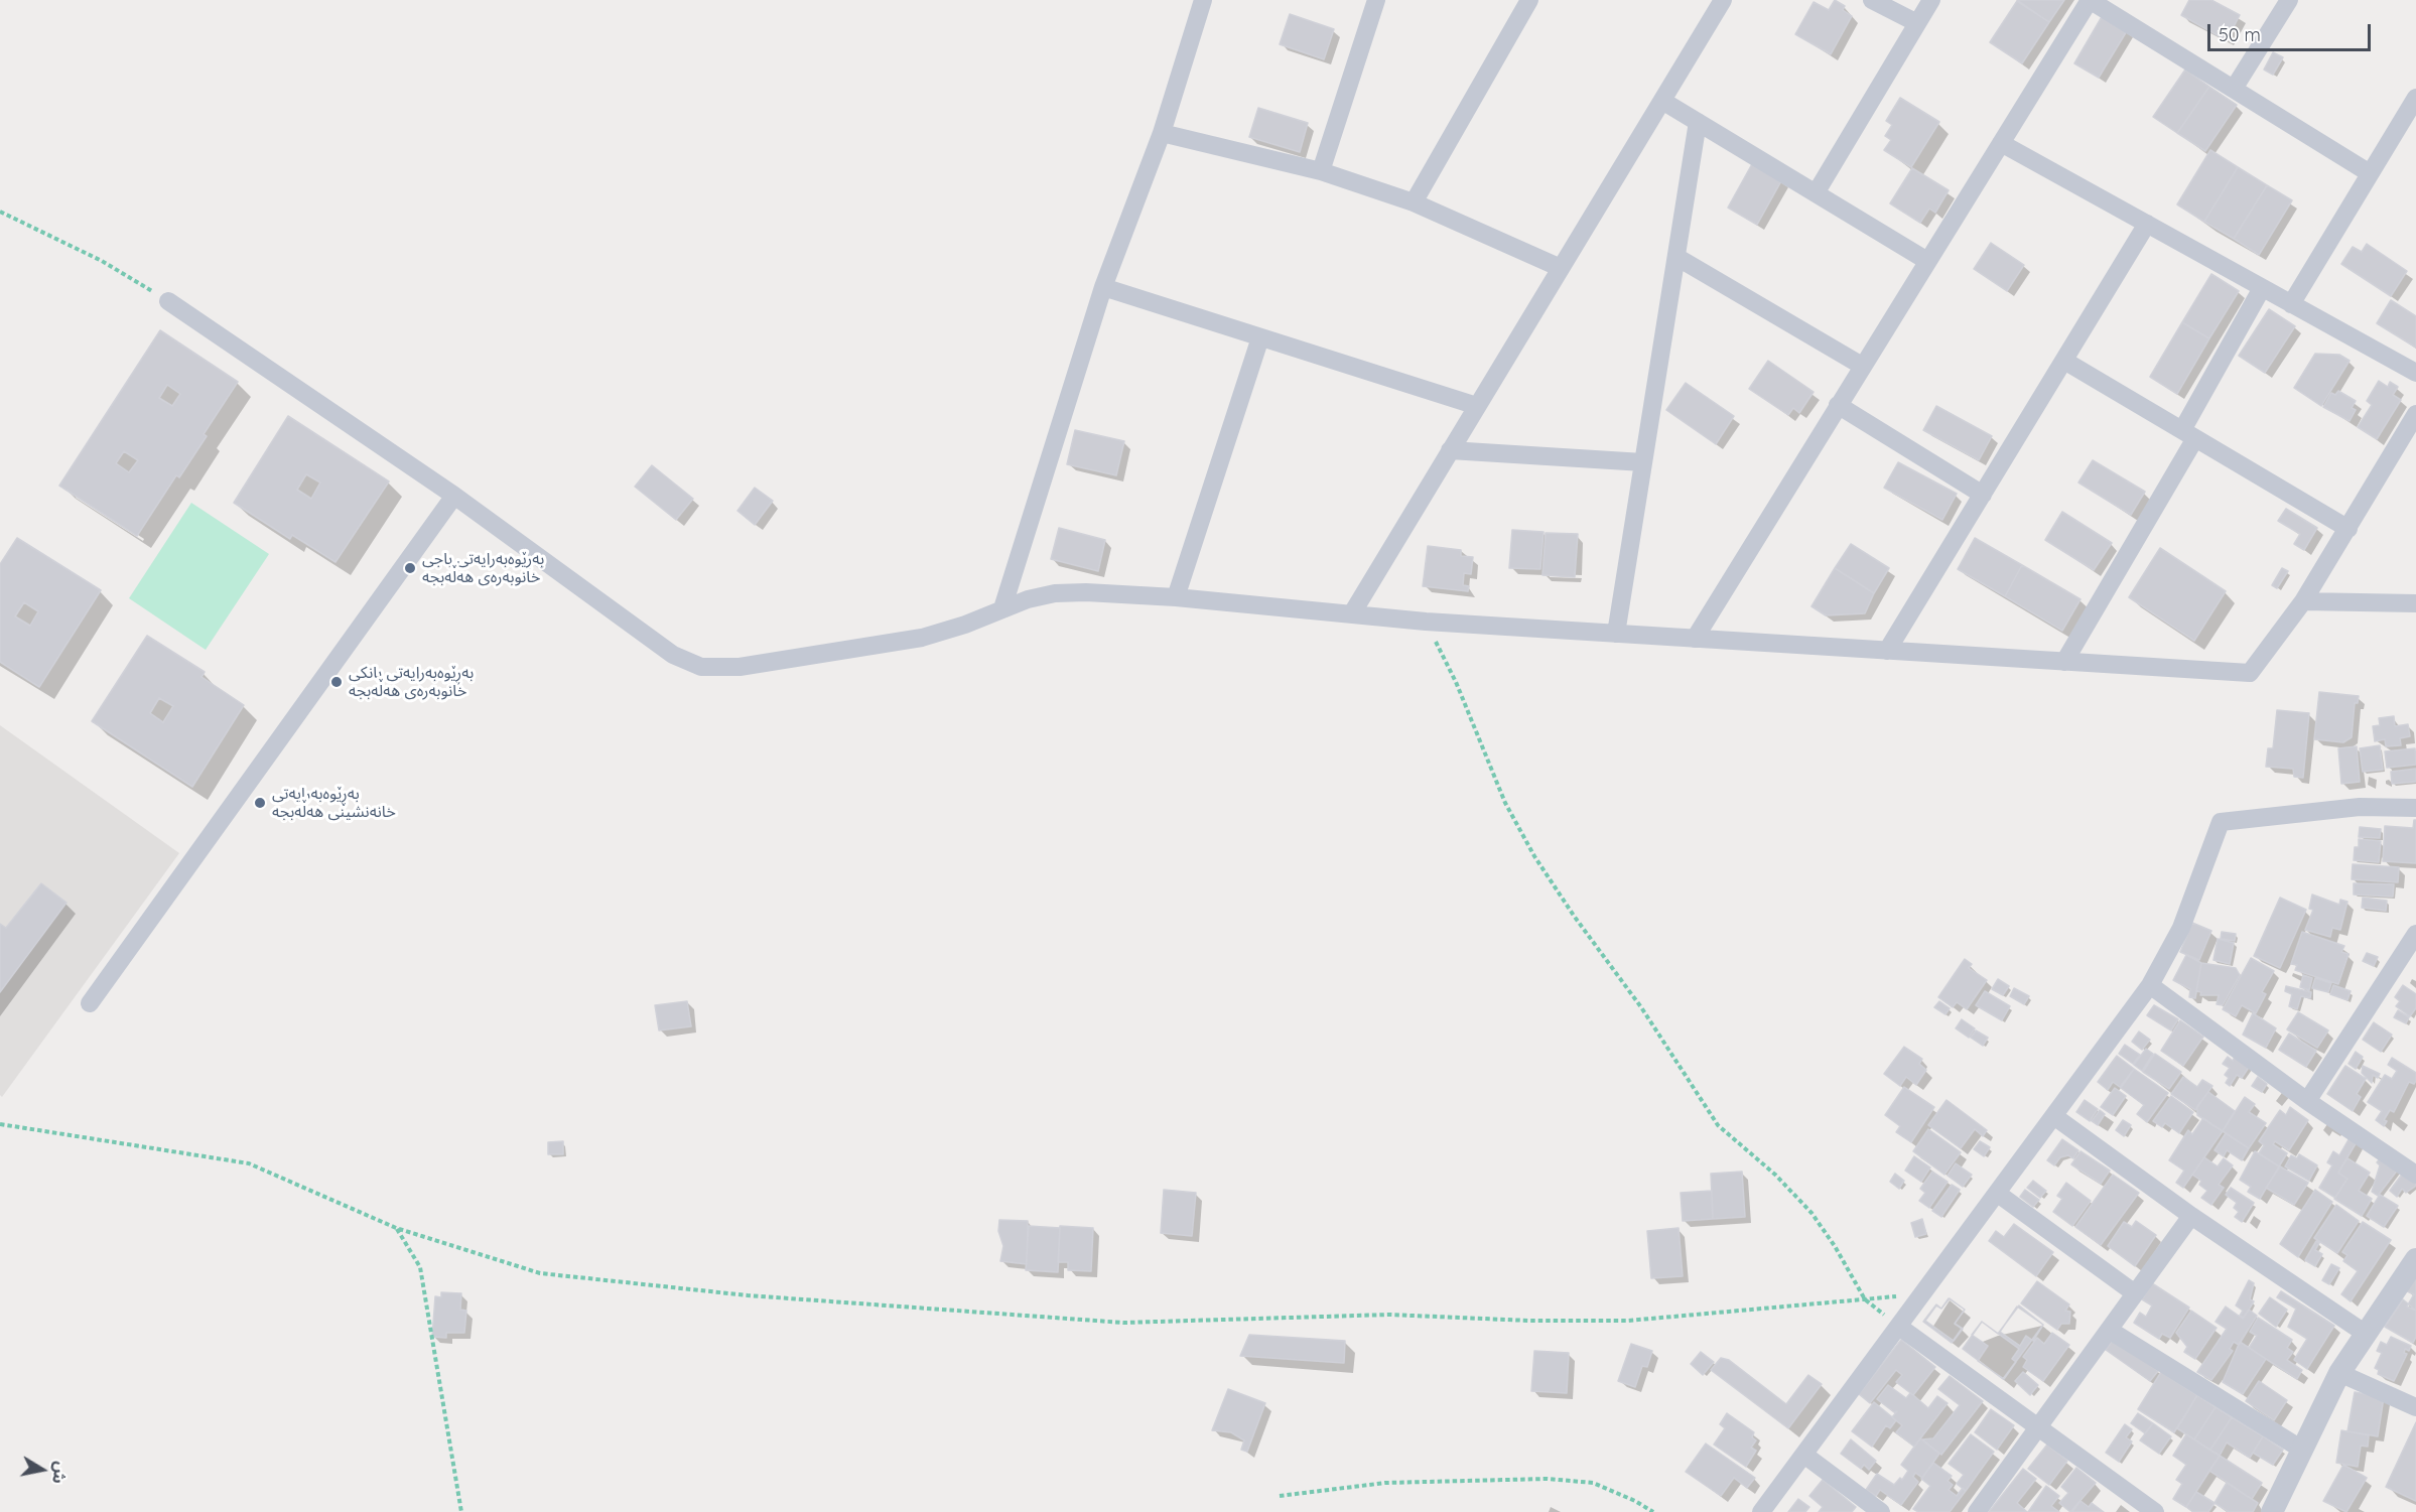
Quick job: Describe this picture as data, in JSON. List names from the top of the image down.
{
  "places": ["بەڕێوەبەرایەتی باجی خانوبەرەی هەڵەبجە", "بەڕێوەبەرایەتی بانکی خانوبەرەی هەڵەبجە", "بەڕێوەبەرایەتی خانەنشینی هەڵەبجە"],
  "scale_bar": "50 m",
  "north": "right"
}
